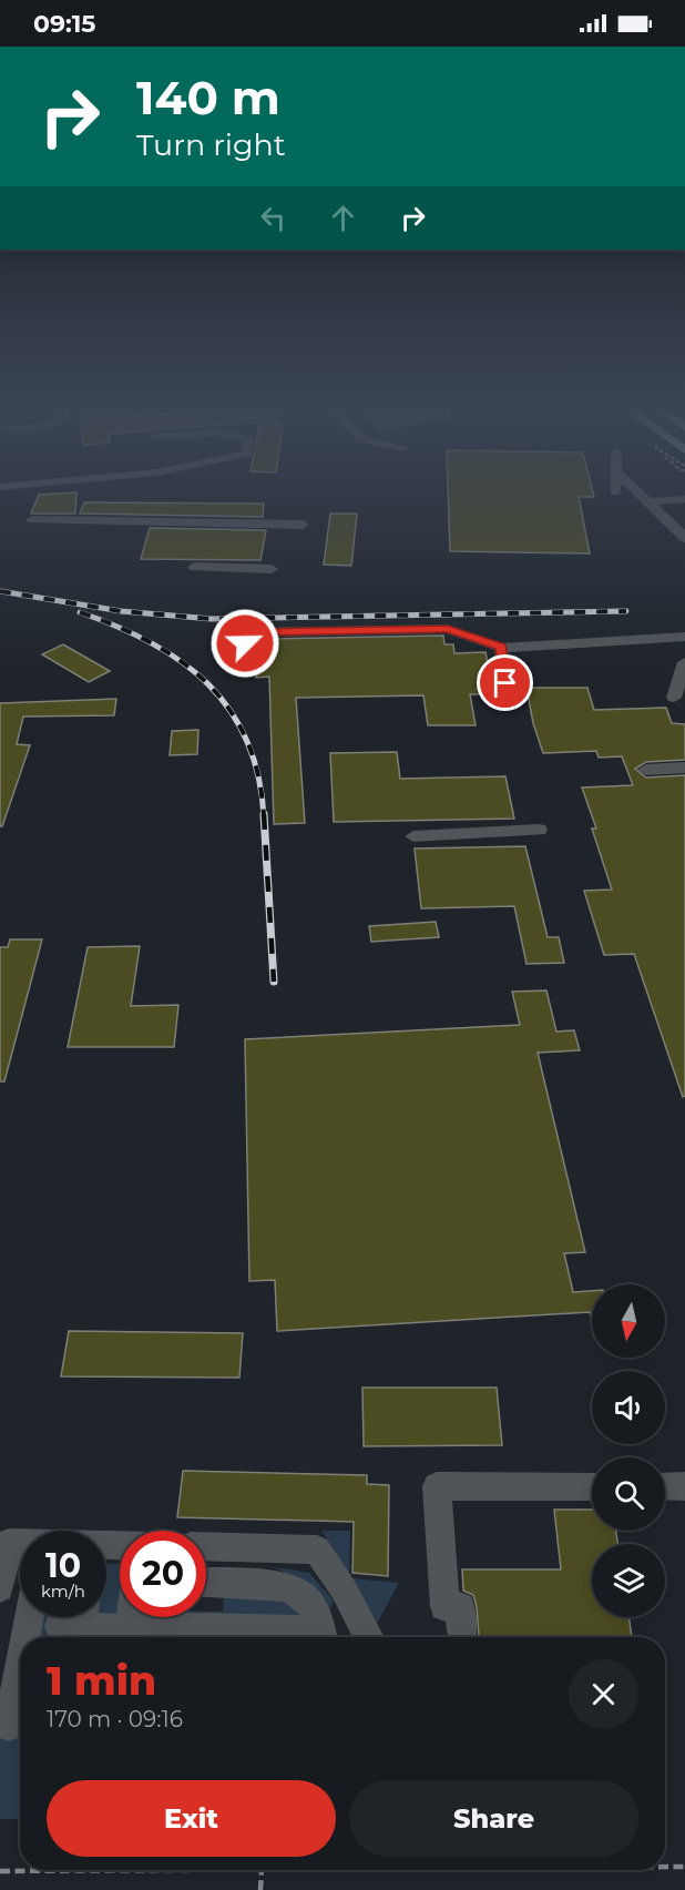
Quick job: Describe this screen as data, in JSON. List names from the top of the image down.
{
  "north": "bottom",
  "page": {
    "status": "09:15",
    "turn": ["140 m", "Turn right"],
    "speed": "10 km/h",
    "limit": "20",
    "heading": ["1 min", "170 m · 09:16"],
    "buttons": ["Exit", "Share"]
  }
}
